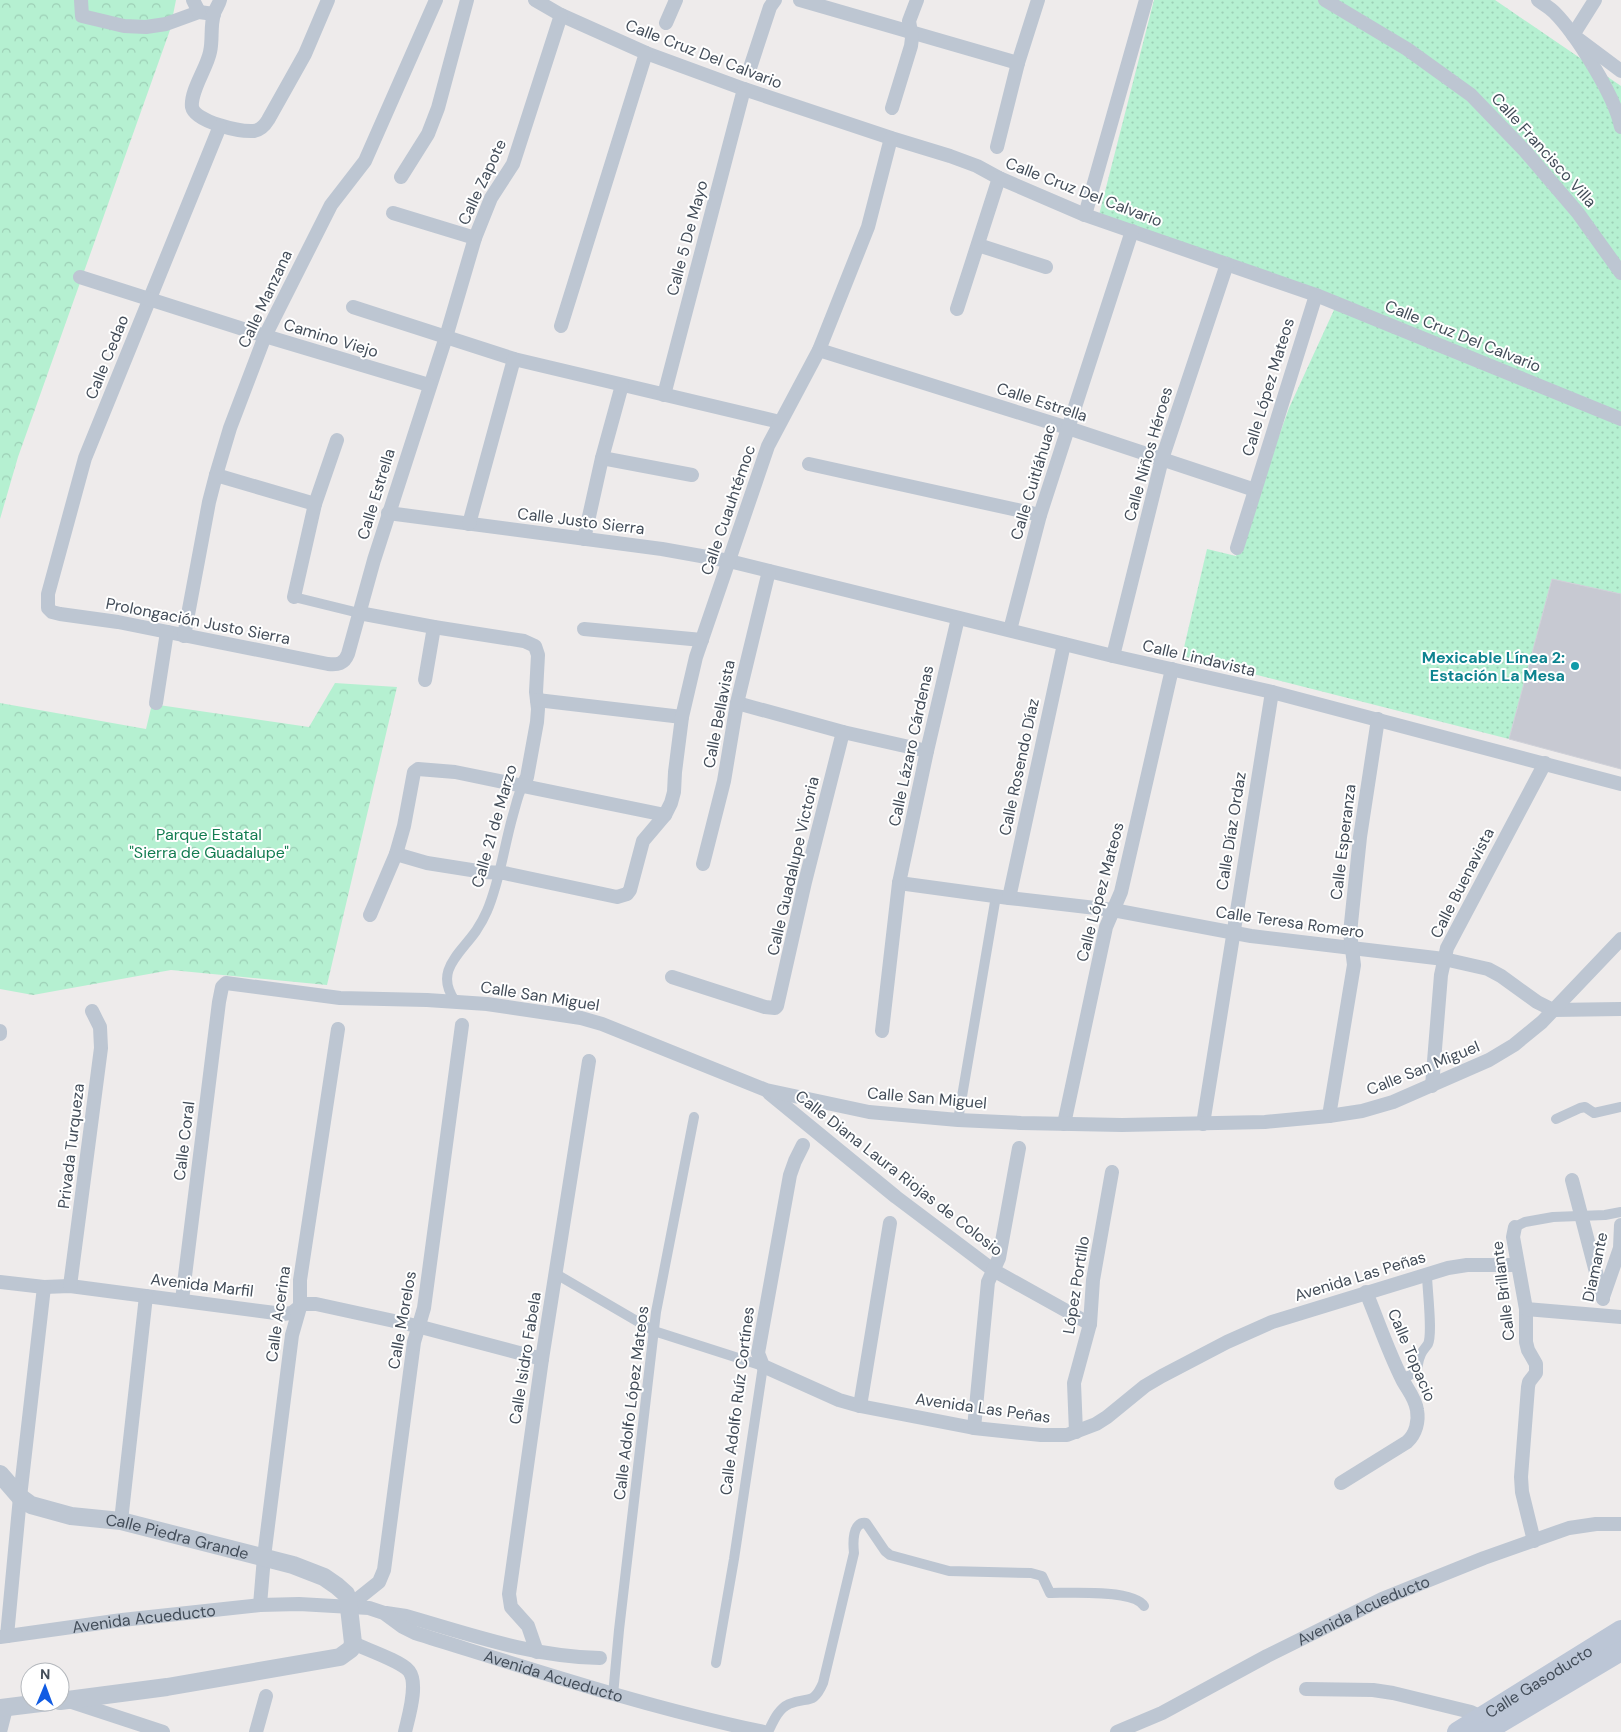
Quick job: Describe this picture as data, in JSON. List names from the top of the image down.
{
  "streets": {
    "main road": ["Calle Gasoducto"],
    "street": [
      "Calle Cruz Del Calvario",
      "Calle Francisco Villa",
      "Calle Zapote",
      "Calle 5 De Mayo",
      "Calle Manzana",
      "Camino Viejo",
      "Calle Cedao",
      "Calle López Mateos",
      "Calle Estrella",
      "Calle Niños Héroes",
      "Calle Cuitláhuac",
      "Calle Cuauhtémoc",
      "Calle Justo Sierra",
      "Prolongación Justo Sierra",
      "Calle Lindavista",
      "Calle Bellavista",
      "Calle Lázaro Cárdenas",
      "Calle Rosendo Díaz",
      "Calle 21 de Marzo",
      "Calle Díaz Ordaz",
      "Calle Esperanza",
      "Calle Guadalupe Victoria",
      "Calle Buenavista",
      "Calle Teresa Romero",
      "Calle San Miguel",
      "Calle Coral",
      "Privada Turqueza",
      "Calle Diana Laura Riojas de Colosio",
      "Diamante",
      "Avenida Las Peñas",
      "Avenida Marfil",
      "López Portillo",
      "Calle Brillante",
      "Calle Acerina",
      "Calle Morelos",
      "Calle Topacio",
      "Calle Isidro Fabela",
      "Calle Adolfo Ruíz Cortínes",
      "Calle Adolfo López Mateos",
      "Calle Piedra Grande",
      "Avenida Acueducto"
    ]
  },
  "crossings": [
    ["Calle Cruz Del Calvario", "Calle Zapote"],
    ["Calle Cruz Del Calvario", "Calle 5 De Mayo"],
    ["Calle Cruz Del Calvario", "Calle López Mateos"],
    ["Calle Cruz Del Calvario", "Calle Niños Héroes"],
    ["Calle Cruz Del Calvario", "Calle Cuitláhuac"],
    ["Calle Cruz Del Calvario", "Calle Cuauhtémoc"],
    ["Calle Zapote", "Calle Estrella"],
    ["Calle Manzana", "Camino Viejo"],
    ["Calle Manzana", "Prolongación Justo Sierra"],
    ["Camino Viejo", "Calle Cedao"],
    ["Camino Viejo", "Calle Estrella"],
    ["Calle Cedao", "Prolongación Justo Sierra"],
    ["Calle López Mateos", "Calle Estrella"],
    ["Calle López Mateos", "Calle Lindavista"],
    ["Calle López Mateos", "Calle Teresa Romero"],
    ["Calle López Mateos", "Calle San Miguel"],
    ["Calle Estrella", "Calle Niños Héroes"],
    ["Calle Estrella", "Calle Cuitláhuac"],
    ["Calle Estrella", "Calle Cuauhtémoc"],
    ["Calle Estrella", "Calle Justo Sierra"],
    ["Calle Estrella", "Prolongación Justo Sierra"],
    ["Calle Niños Héroes", "Calle Lindavista"],
    ["Calle Cuitláhuac", "Calle Lindavista"],
    ["Calle Cuauhtémoc", "Calle Justo Sierra"],
    ["Calle Cuauhtémoc", "Calle 21 de Marzo"],
    ["Calle Justo Sierra", "Calle Lindavista"],
    ["Calle Justo Sierra", "Calle Bellavista"],
    ["Calle Lindavista", "Calle Bellavista"],
    ["Calle Lindavista", "Calle Lázaro Cárdenas"],
    ["Calle Lindavista", "Calle Rosendo Díaz"],
    ["Calle Lindavista", "Calle Díaz Ordaz"],
    ["Calle Lindavista", "Calle Esperanza"],
    ["Calle Lindavista", "Calle Buenavista"],
    ["Calle Rosendo Díaz", "Calle Teresa Romero"],
    ["Calle Rosendo Díaz", "Calle San Miguel"],
    ["Calle 21 de Marzo", "Calle San Miguel"],
    ["Calle Díaz Ordaz", "Calle Teresa Romero"],
    ["Calle Díaz Ordaz", "Calle San Miguel"],
    ["Calle Esperanza", "Calle Teresa Romero"],
    ["Calle Esperanza", "Calle San Miguel"],
    ["Calle Buenavista", "Calle Teresa Romero"],
    ["Calle Buenavista", "Calle San Miguel"],
    ["Calle Teresa Romero", "Calle San Miguel"],
    ["Calle San Miguel", "Calle Coral"],
    ["Calle San Miguel", "Calle Diana Laura Riojas de Colosio"],
    ["Calle Coral", "Avenida Marfil"],
    ["Privada Turqueza", "Avenida Marfil"],
    ["Calle Diana Laura Riojas de Colosio", "López Portillo"],
    ["Avenida Las Peñas", "López Portillo"],
    ["Avenida Las Peñas", "Calle Brillante"],
    ["Avenida Las Peñas", "Calle Topacio"],
    ["Avenida Las Peñas", "Calle Isidro Fabela"],
    ["Avenida Las Peñas", "Calle Adolfo Ruíz Cortínes"],
    ["Avenida Las Peñas", "Calle Adolfo López Mateos"],
    ["Avenida Marfil", "Calle Acerina"],
    ["Avenida Marfil", "Calle Morelos"],
    ["Avenida Marfil", "Calle Isidro Fabela"],
    ["Calle Brillante", "Avenida Acueducto"],
    ["Calle Acerina", "Calle Piedra Grande"],
    ["Calle Acerina", "Avenida Acueducto"],
    ["Calle Morelos", "Calle Piedra Grande"],
    ["Calle Morelos", "Avenida Acueducto"],
    ["Calle Adolfo López Mateos", "Avenida Acueducto"],
    ["Calle Piedra Grande", "Avenida Acueducto"]
  ],
  "parks": ["Parque Estatal \"Sierra de Guadalupe\""],
  "places": ["Mexicable Línea 2: Estación La Mesa"],
  "north": "top"
}
